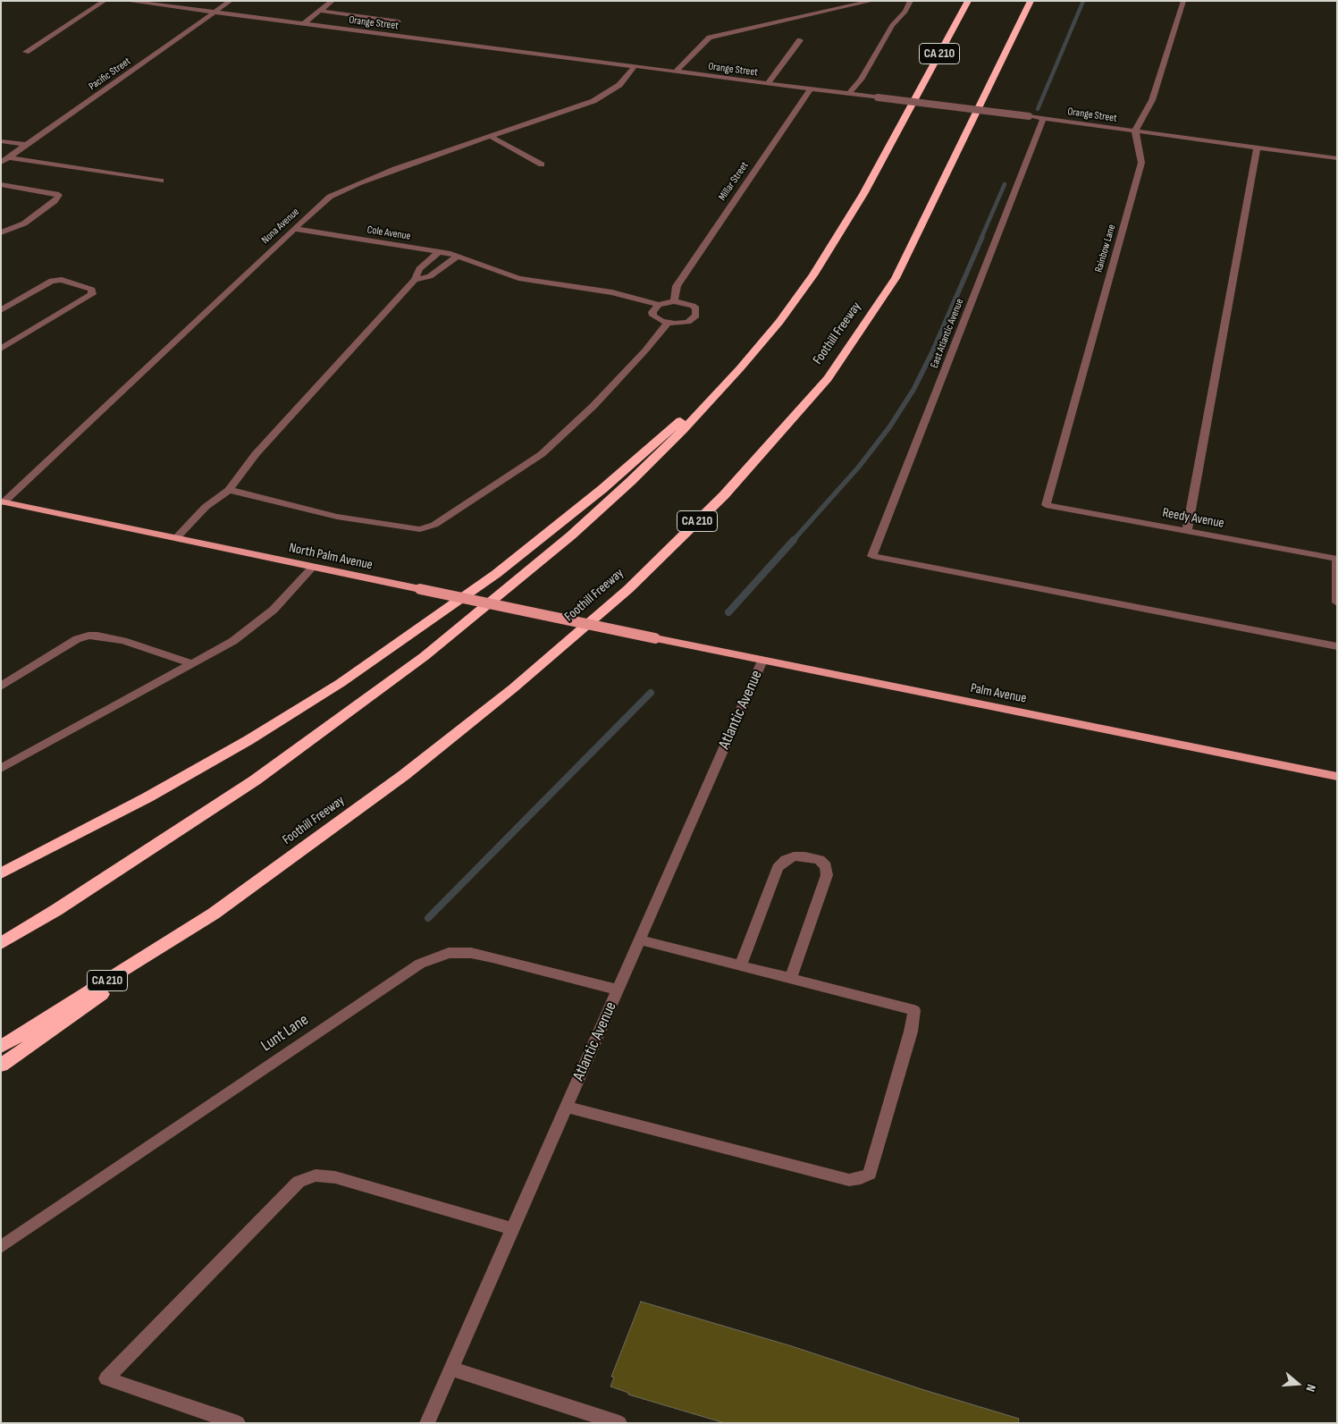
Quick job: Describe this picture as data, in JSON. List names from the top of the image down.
{
  "streets": {
    "highway": ["CA 210", "Foothill Freeway"],
    "main road": ["North Palm Avenue", "Palm Avenue"],
    "street": [
      "Orange Street",
      "Pacific Street",
      "Millar Street",
      "Nona Avenue",
      "Cole Avenue",
      "Rainbow Lane",
      "East Atlantic Avenue",
      "Reedy Avenue",
      "Atlantic Avenue",
      "Lunt Lane"
    ]
  },
  "crossings": [
    ["Orange Street", "Pacific Street"],
    ["Orange Street", "Millar Street"],
    ["Orange Street", "Nona Avenue"],
    ["Orange Street", "Rainbow Lane"],
    ["Orange Street", "East Atlantic Avenue"],
    ["Nona Avenue", "Cole Avenue"],
    ["Nona Avenue", "North Palm Avenue"],
    ["Rainbow Lane", "Reedy Avenue"],
    ["North Palm Avenue", "Palm Avenue"],
    ["Palm Avenue", "Atlantic Avenue"],
    ["Atlantic Avenue", "Lunt Lane"]
  ],
  "north": "right"
}
